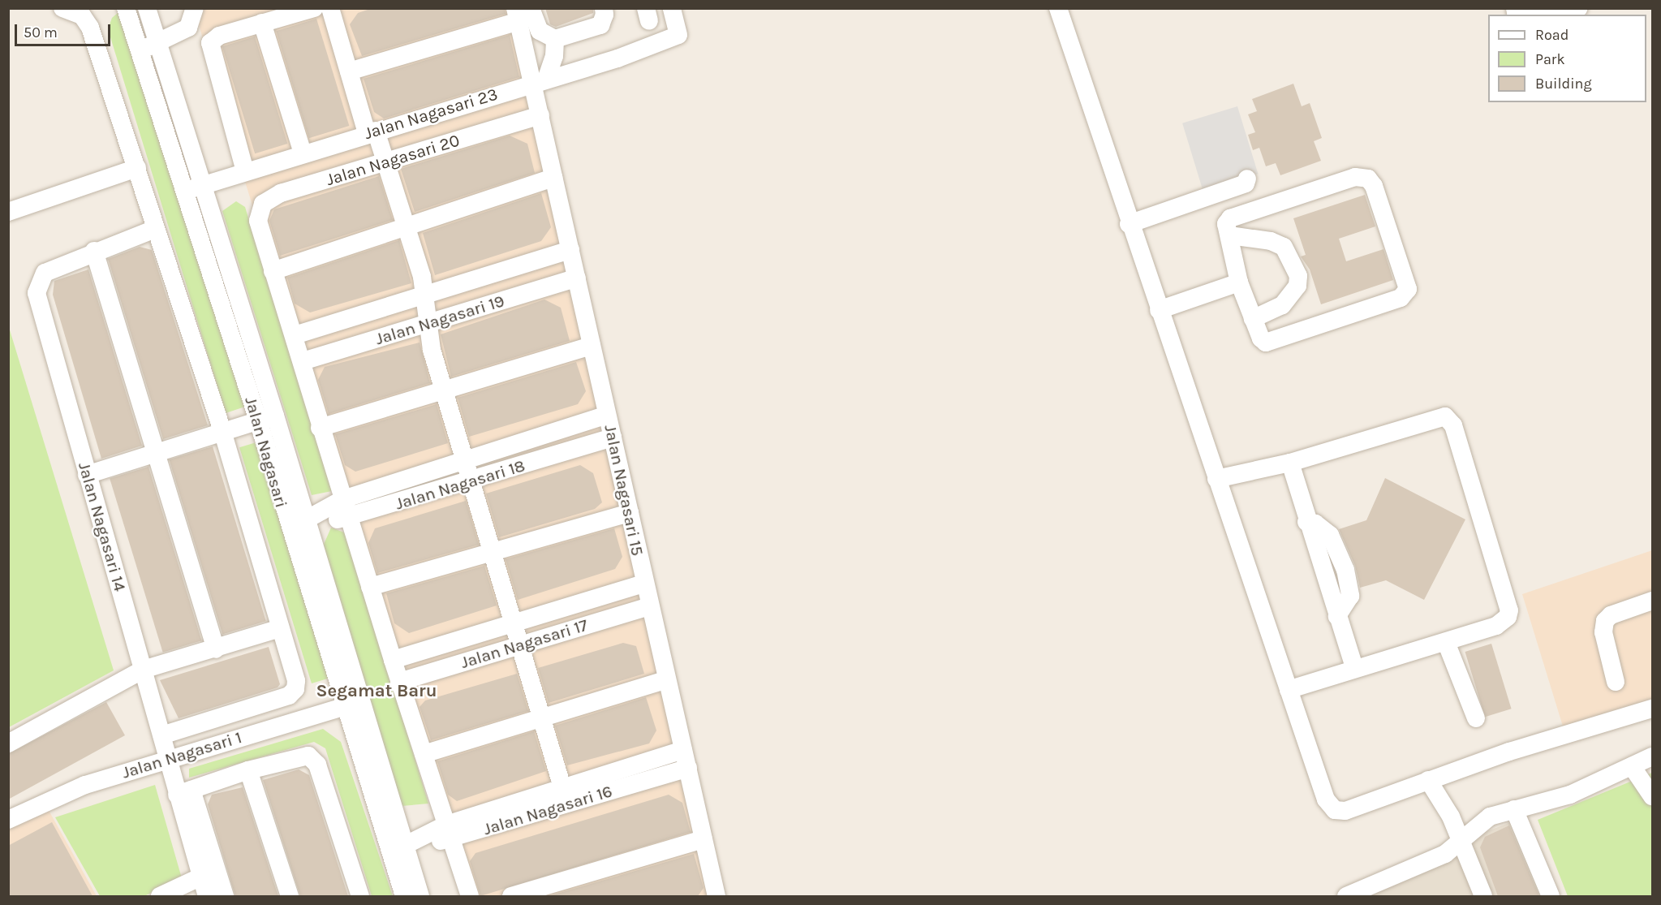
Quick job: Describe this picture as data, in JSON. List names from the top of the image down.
{
  "streets": {
    "street": [
      "Jalan Nagasari 23",
      "Jalan Nagasari 20",
      "Jalan Nagasari 19",
      "Jalan Nagasari",
      "Jalan Nagasari 18",
      "Jalan Nagasari 15",
      "Jalan Nagasari 14",
      "Jalan Nagasari 17",
      "Jalan Nagasari 1",
      "Jalan Nagasari 16"
    ]
  },
  "crossings": [
    ["Jalan Nagasari 23", "Jalan Nagasari"],
    ["Jalan Nagasari 23", "Jalan Nagasari 15"],
    ["Jalan Nagasari 20", "Jalan Nagasari 15"],
    ["Jalan Nagasari 19", "Jalan Nagasari 15"],
    ["Jalan Nagasari", "Jalan Nagasari 18"],
    ["Jalan Nagasari", "Jalan Nagasari 1"],
    ["Jalan Nagasari", "Jalan Nagasari 16"],
    ["Jalan Nagasari 18", "Jalan Nagasari 15"],
    ["Jalan Nagasari 15", "Jalan Nagasari 17"],
    ["Jalan Nagasari 15", "Jalan Nagasari 16"],
    ["Jalan Nagasari 14", "Jalan Nagasari 1"]
  ],
  "districts": ["Segamat Baru"],
  "legend": ["Road", "Park", "Building"],
  "scale_bar": "50 m"
}
